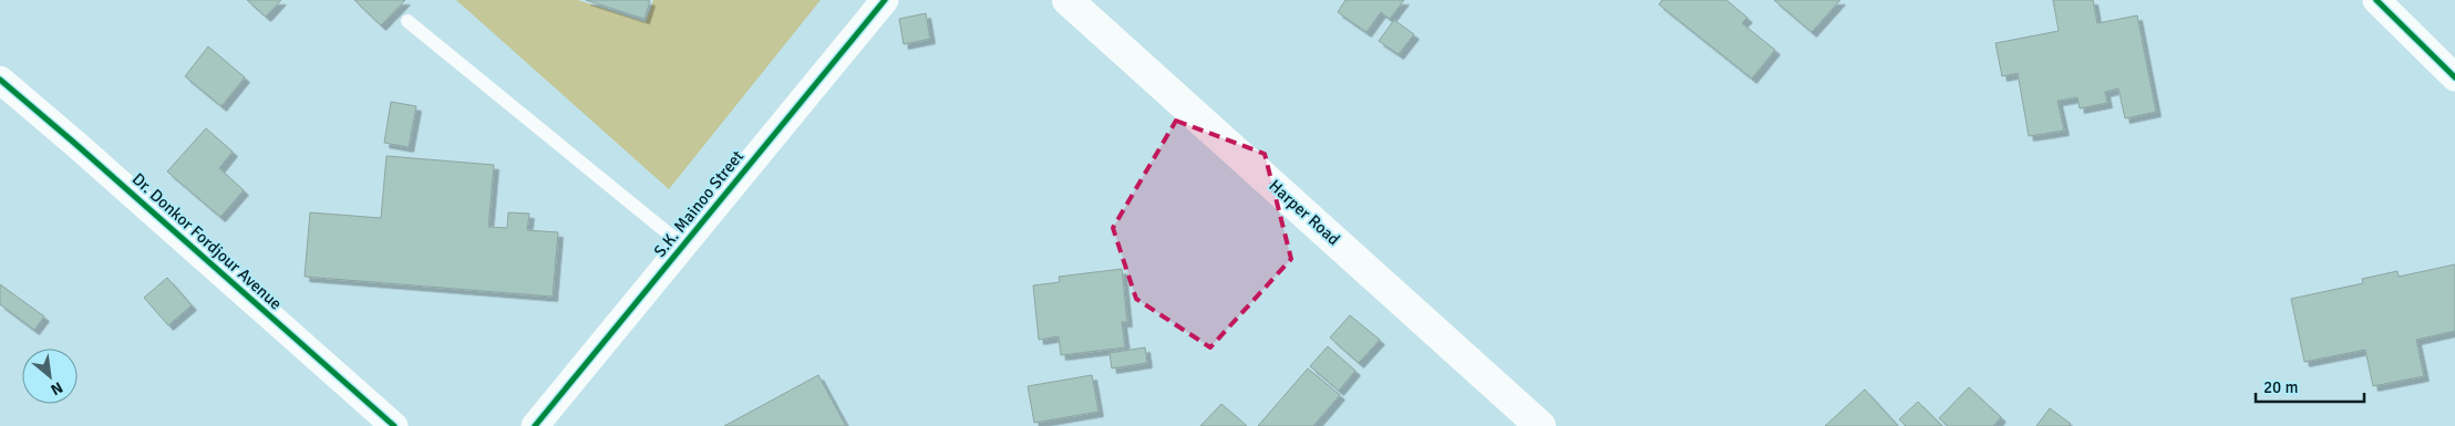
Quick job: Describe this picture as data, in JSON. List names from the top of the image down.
{
  "streets": {
    "main road": ["Harper Road"],
    "street": ["S.K. Mainoo Street", "Dr. Donkor Fordjour Avenue"]
  },
  "scale_bar": "20 m",
  "north": "bottom right"
}
